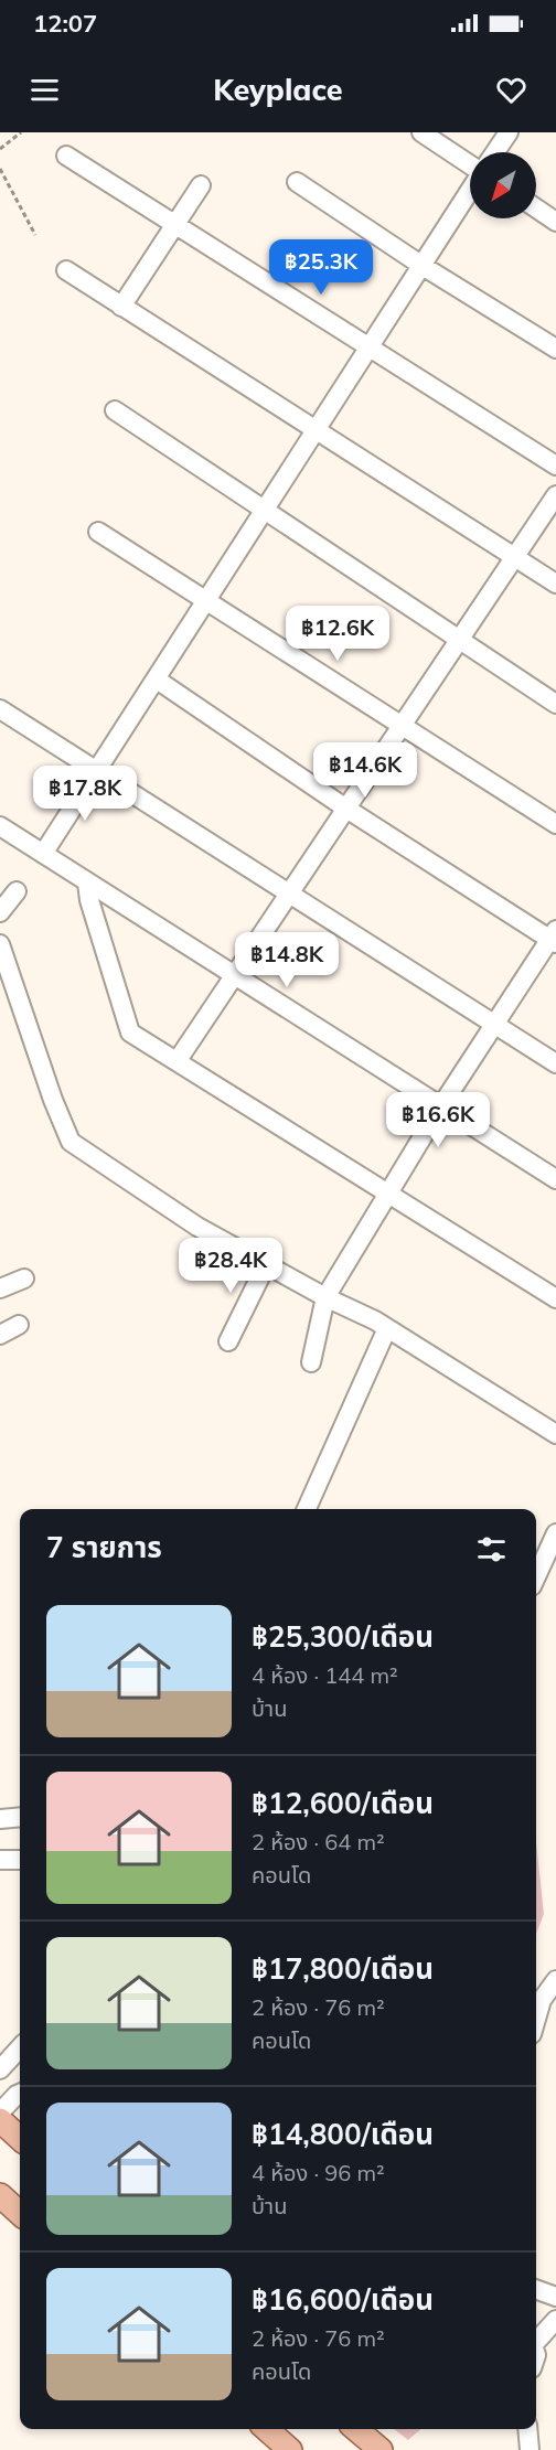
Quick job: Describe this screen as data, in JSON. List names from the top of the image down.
{
  "north": "bottom left",
  "page": {
    "status": "12:07",
    "header": "Keyplace",
    "price": [
      "฿25.3K",
      "฿12.6K",
      "฿14.6K",
      "฿17.8K",
      "฿14.8K",
      "฿16.6K",
      "฿28.4K"
    ],
    "heading": "7 รายการ",
    "list": [
      {
        "name": "฿25,300/เดือน",
        "note": "4 ห้อง · 144 m² · บ้าน"
      },
      {
        "name": "฿12,600/เดือน",
        "note": "2 ห้อง · 64 m² · คอนโด"
      },
      {
        "name": "฿17,800/เดือน",
        "note": "2 ห้อง · 76 m² · คอนโด"
      },
      {
        "name": "฿14,800/เดือน",
        "note": "4 ห้อง · 96 m² · บ้าน"
      },
      {
        "name": "฿16,600/เดือน",
        "note": "2 ห้อง · 76 m² · คอนโด"
      }
    ]
  }
}
